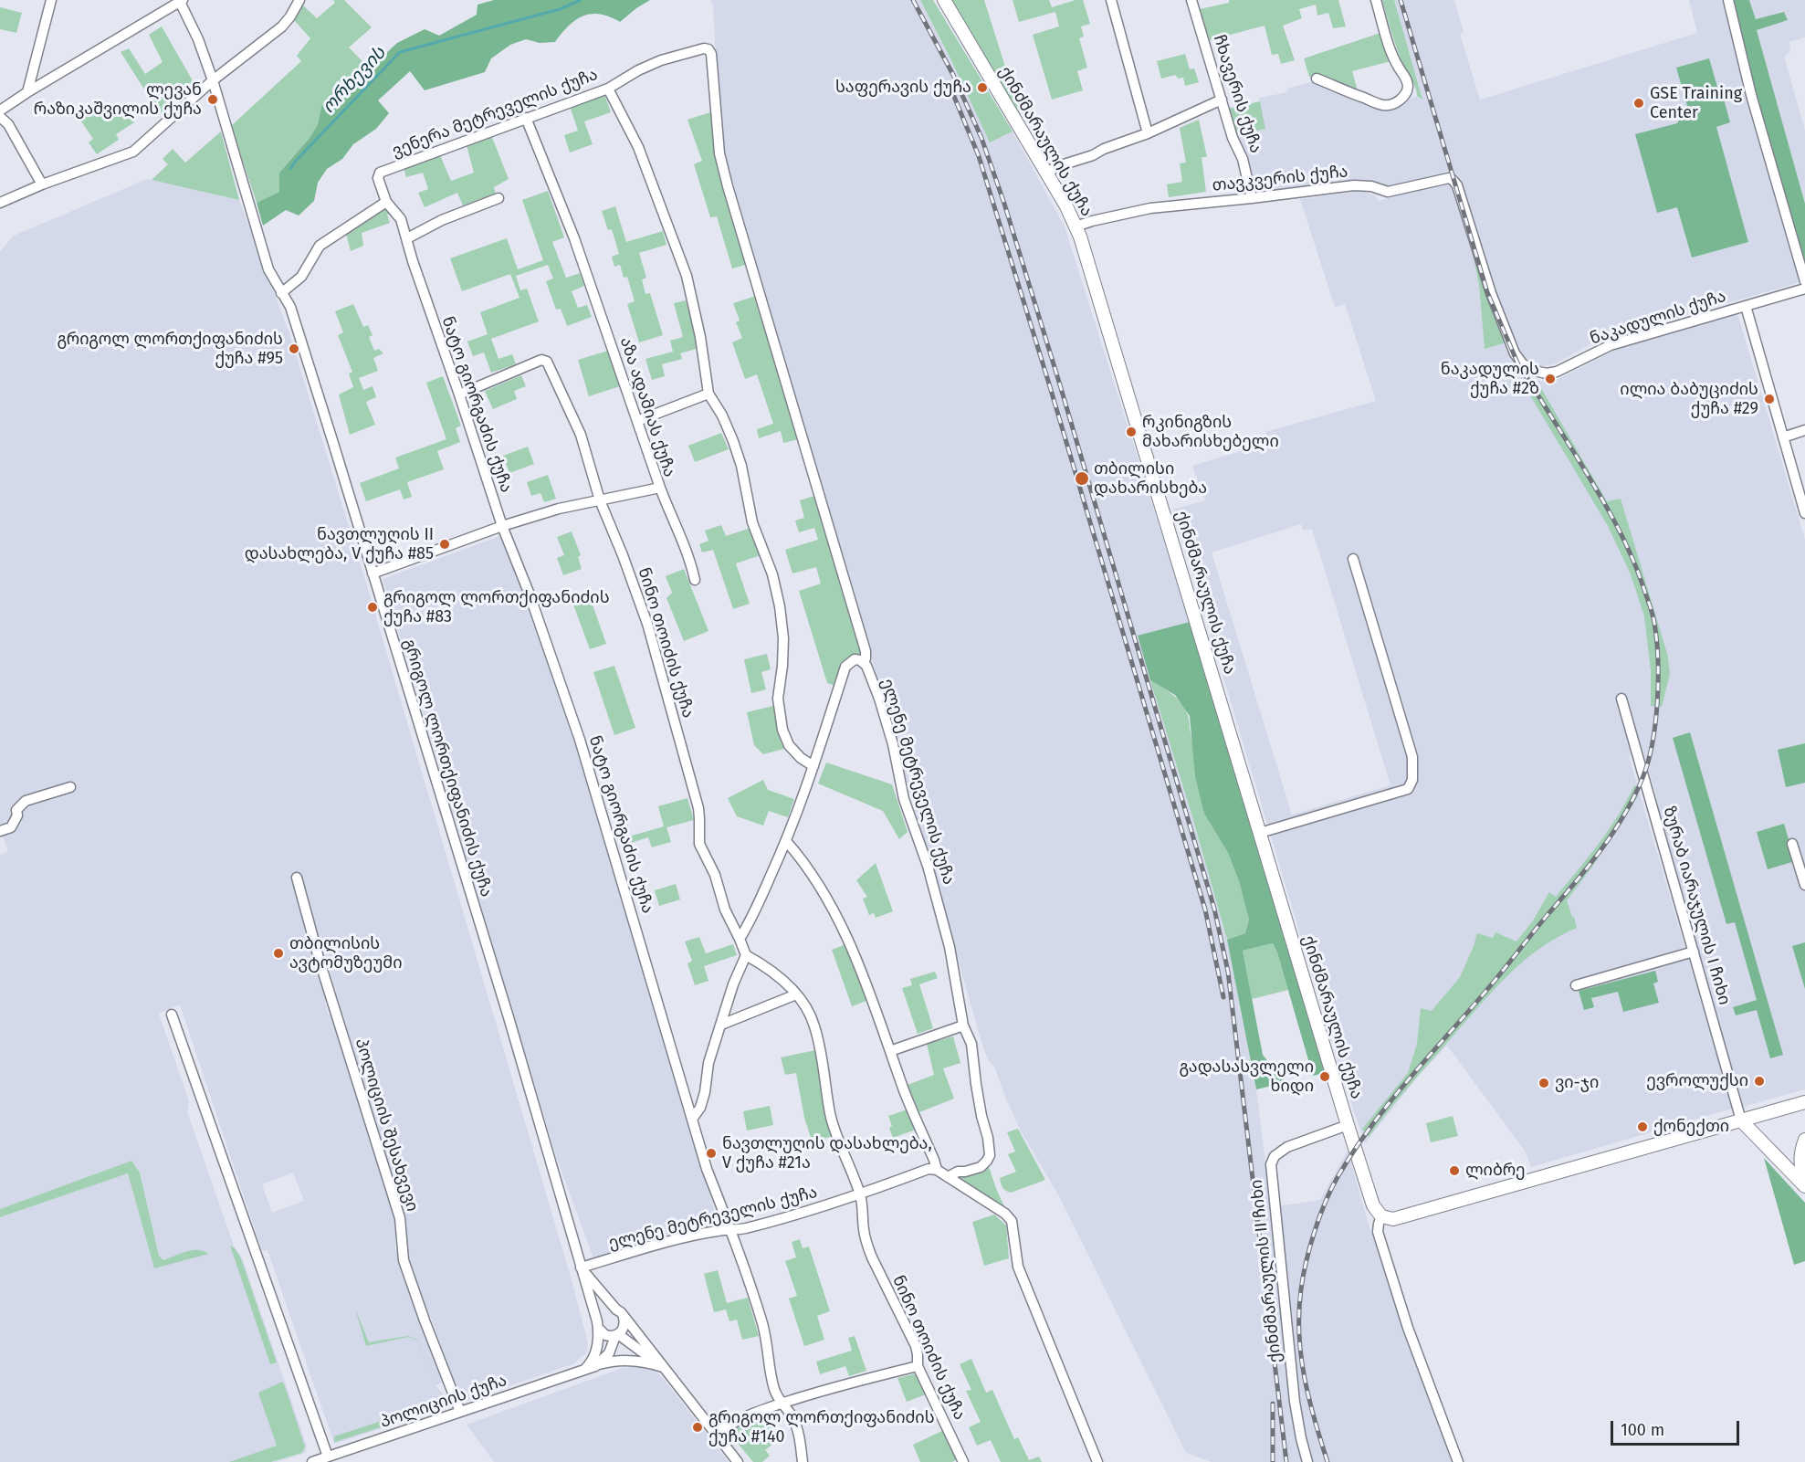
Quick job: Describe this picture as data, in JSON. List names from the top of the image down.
{
  "streets": {
    "main road": ["ქინძმარაულის ქუჩა"],
    "street": [
      "ჩხავერის ქუჩა",
      "ვენერა მეტრეველის ქუჩა",
      "თავკვერის ქუჩა",
      "ნაკადულის ქუჩა",
      "ნატო გიორგაძის ქუჩა",
      "აზა ადამიას ქუჩა",
      "ნინო თოიძის ქუჩა",
      "გრიგოლ ლორთქიფანიძის ქუჩა",
      "ელენე მეტრეველის ქუჩა",
      "ზურაბ იარაჯულის I ჩიხი",
      "პოლიციის შესახვევი",
      "ქინძმარაულის II ჩიხი",
      "პოლიციის ქუჩა"
    ]
  },
  "crossings": [
    ["ჩხავერის ქუჩა", "თავკვერის ქუჩა"],
    ["ვენერა მეტრეველის ქუჩა", "ნატო გიორგაძის ქუჩა"],
    ["ვენერა მეტრეველის ქუჩა", "აზა ადამიას ქუჩა"],
    ["ვენერა მეტრეველის ქუჩა", "ელენე მეტრეველის ქუჩა"],
    ["ქინძმარაულის ქუჩა", "თავკვერის ქუჩა"],
    ["ქინძმარაულის ქუჩა", "ქინძმარაულის II ჩიხი"],
    ["თავკვერის ქუჩა", "ნაკადულის ქუჩა"],
    ["ნატო გიორგაძის ქუჩა", "აზა ადამიას ქუჩა"],
    ["ნატო გიორგაძის ქუჩა", "ნინო თოიძის ქუჩა"],
    ["ნატო გიორგაძის ქუჩა", "ელენე მეტრეველის ქუჩა"],
    ["აზა ადამიას ქუჩა", "ნინო თოიძის ქუჩა"],
    ["აზა ადამიას ქუჩა", "გრიგოლ ლორთქიფანიძის ქუჩა"],
    ["ნინო თოიძის ქუჩა", "ელენე მეტრეველის ქუჩა"],
    ["გრიგოლ ლორთქიფანიძის ქუჩა", "ელენე მეტრეველის ქუჩა"],
    ["პოლიციის შესახვევი", "პოლიციის ქუჩა"]
  ],
  "water": ["ორხევის"],
  "places": [
    "საფერავის ქუჩა",
    "ლევან რაზიკაშვილის ქუჩა",
    "GSE Training Center",
    "გრიგოლ ლორთქიფანიძის ქუჩა #95",
    "ნაკადულის ქუჩა #2ზ",
    "ილია ბაბუციძის ქუჩა #29",
    "რკინიგზის მახარისხებელი",
    "თბილისი დახარისხება",
    "ნავთლუღის II დასახლება, V ქუჩა #85",
    "გრიგოლ ლორთქიფანიძის ქუჩა #83",
    "თბილისის ავტომუზეუმი",
    "გადასასვლელი ხიდი",
    "ევროლუქსი",
    "ვი-ჯი",
    "ქონექთი",
    "ნავთლუღის დასახლება, V ქუჩა #21ა",
    "ლიბრე",
    "გრიგოლ ლორთქიფანიძის ქუჩა #140"
  ],
  "scale_bar": "100 m"
}
